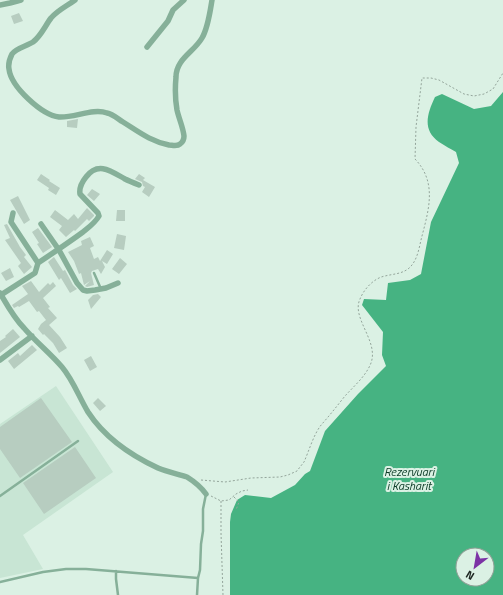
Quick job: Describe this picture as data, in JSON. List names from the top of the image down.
{
  "water": ["Rezervuari i Kasharit"],
  "north": "bottom left"
}
